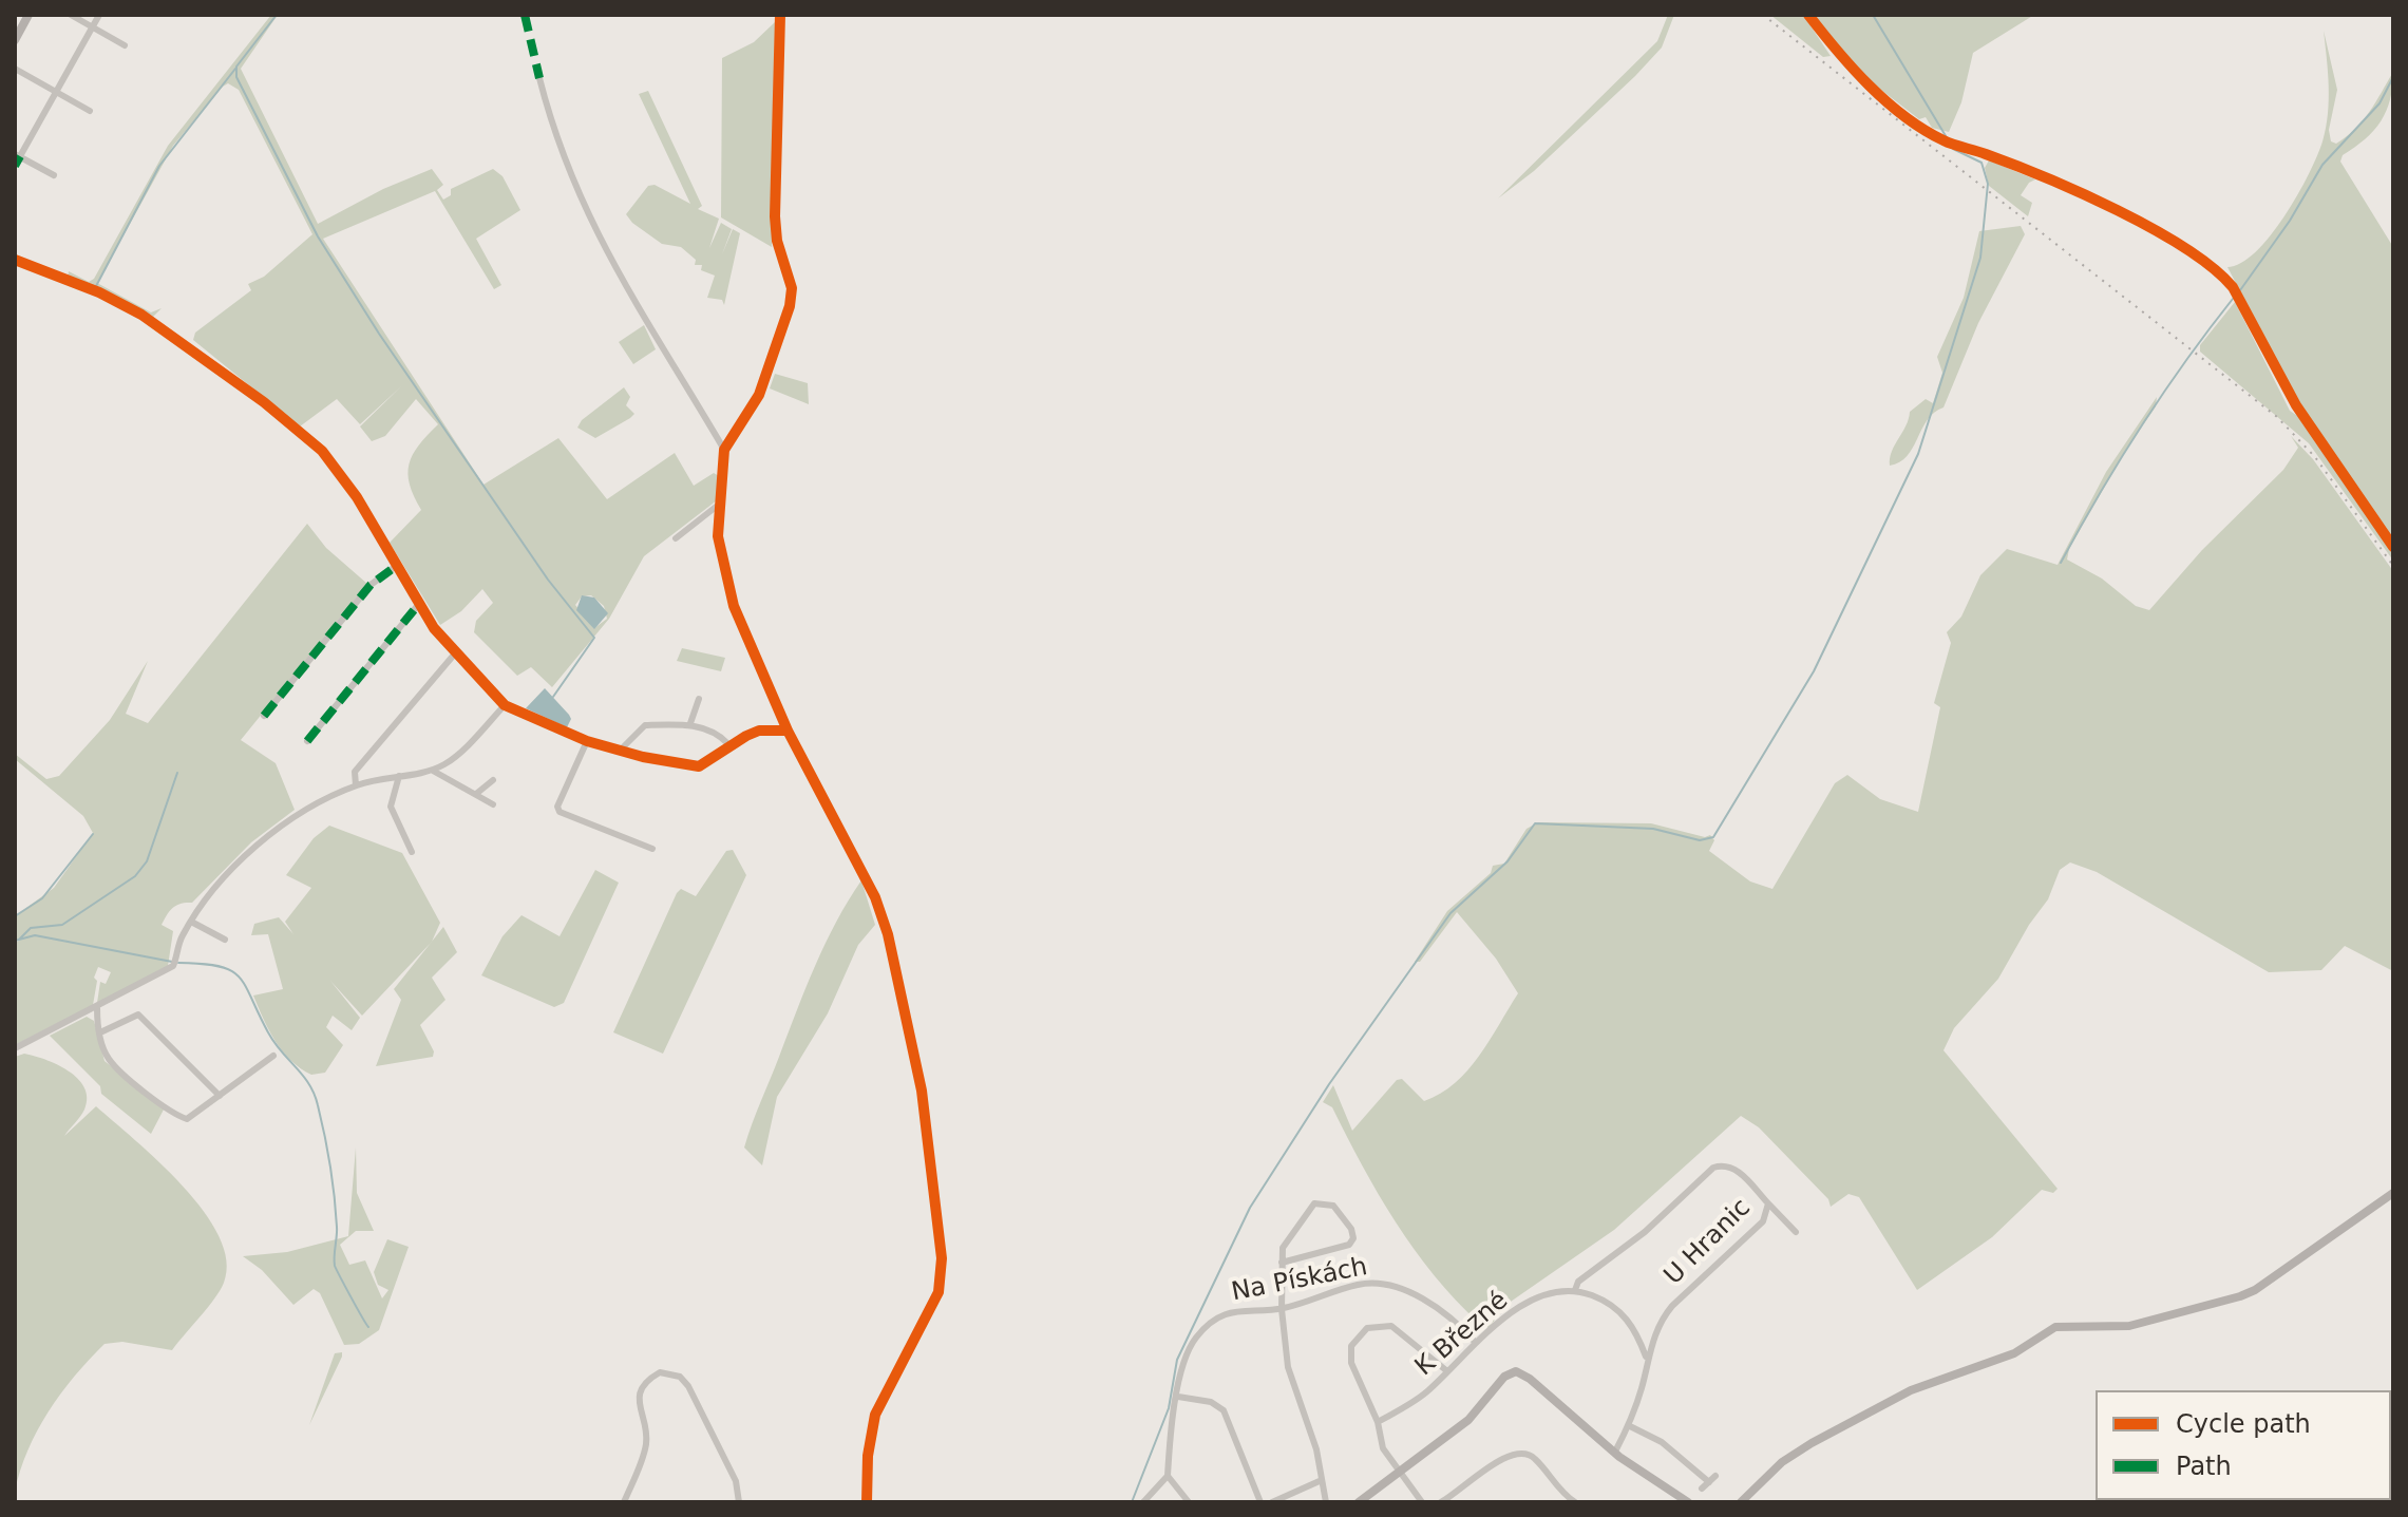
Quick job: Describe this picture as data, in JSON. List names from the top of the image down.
{
  "streets": {
    "street": ["U Hranic", "Na Pískách", "K Březné"]
  },
  "crossings": [
    ["U Hranic", "K Březné"],
    ["Na Pískách", "K Březné"]
  ],
  "legend": ["Cycle path", "Path"]
}
